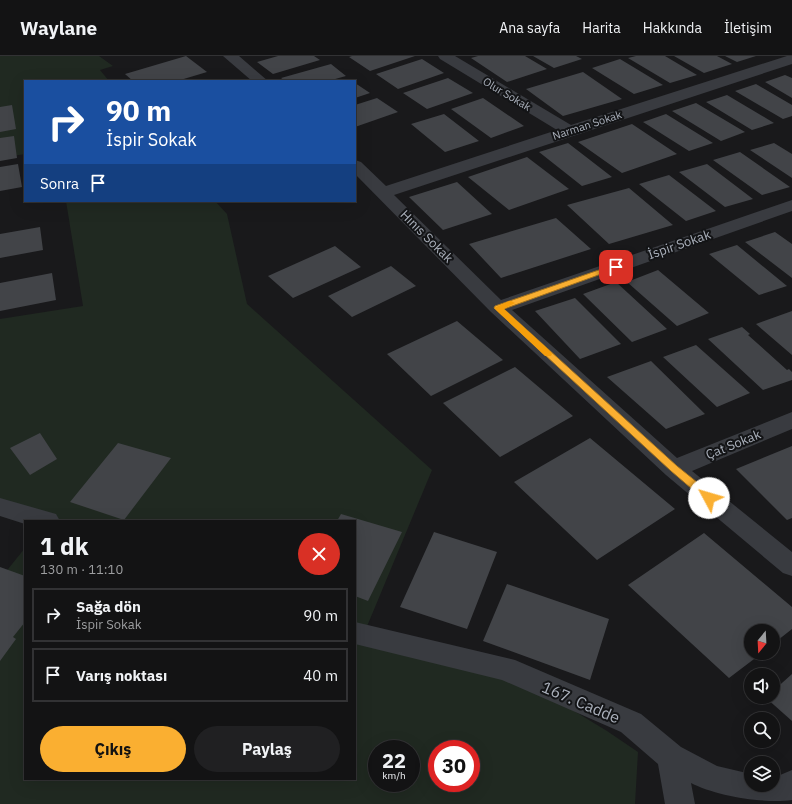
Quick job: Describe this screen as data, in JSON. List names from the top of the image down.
{
  "streets": {
    "street": [
      "Olur Sokak",
      "Narman Sokak",
      "Hınıs Sokak",
      "İspir Sokak",
      "Çat Sokak",
      "167. Cadde"
    ]
  },
  "crossings": [
    ["Olur Sokak", "Narman Sokak"],
    ["Narman Sokak", "Hınıs Sokak"],
    ["Hınıs Sokak", "İspir Sokak"],
    ["Hınıs Sokak", "Çat Sokak"]
  ],
  "north": "bottom",
  "page": {
    "header": "Waylane",
    "nav": [
      "Ana sayfa",
      "Harita",
      "Hakkında",
      "İletişim"
    ],
    "turn": ["90 m", "İspir Sokak"],
    "then": "Sonra",
    "heading": ["1 dk", "130 m · 11:10"],
    "list": [
      {
        "name": "Sağa dön",
        "note": "İspir Sokak",
        "value": "90 m"
      },
      {
        "name": "Varış noktası",
        "value": "40 m"
      }
    ],
    "buttons": ["Çıkış", "Paylaş"],
    "speed": "22 km/h",
    "limit": "30"
  }
}
